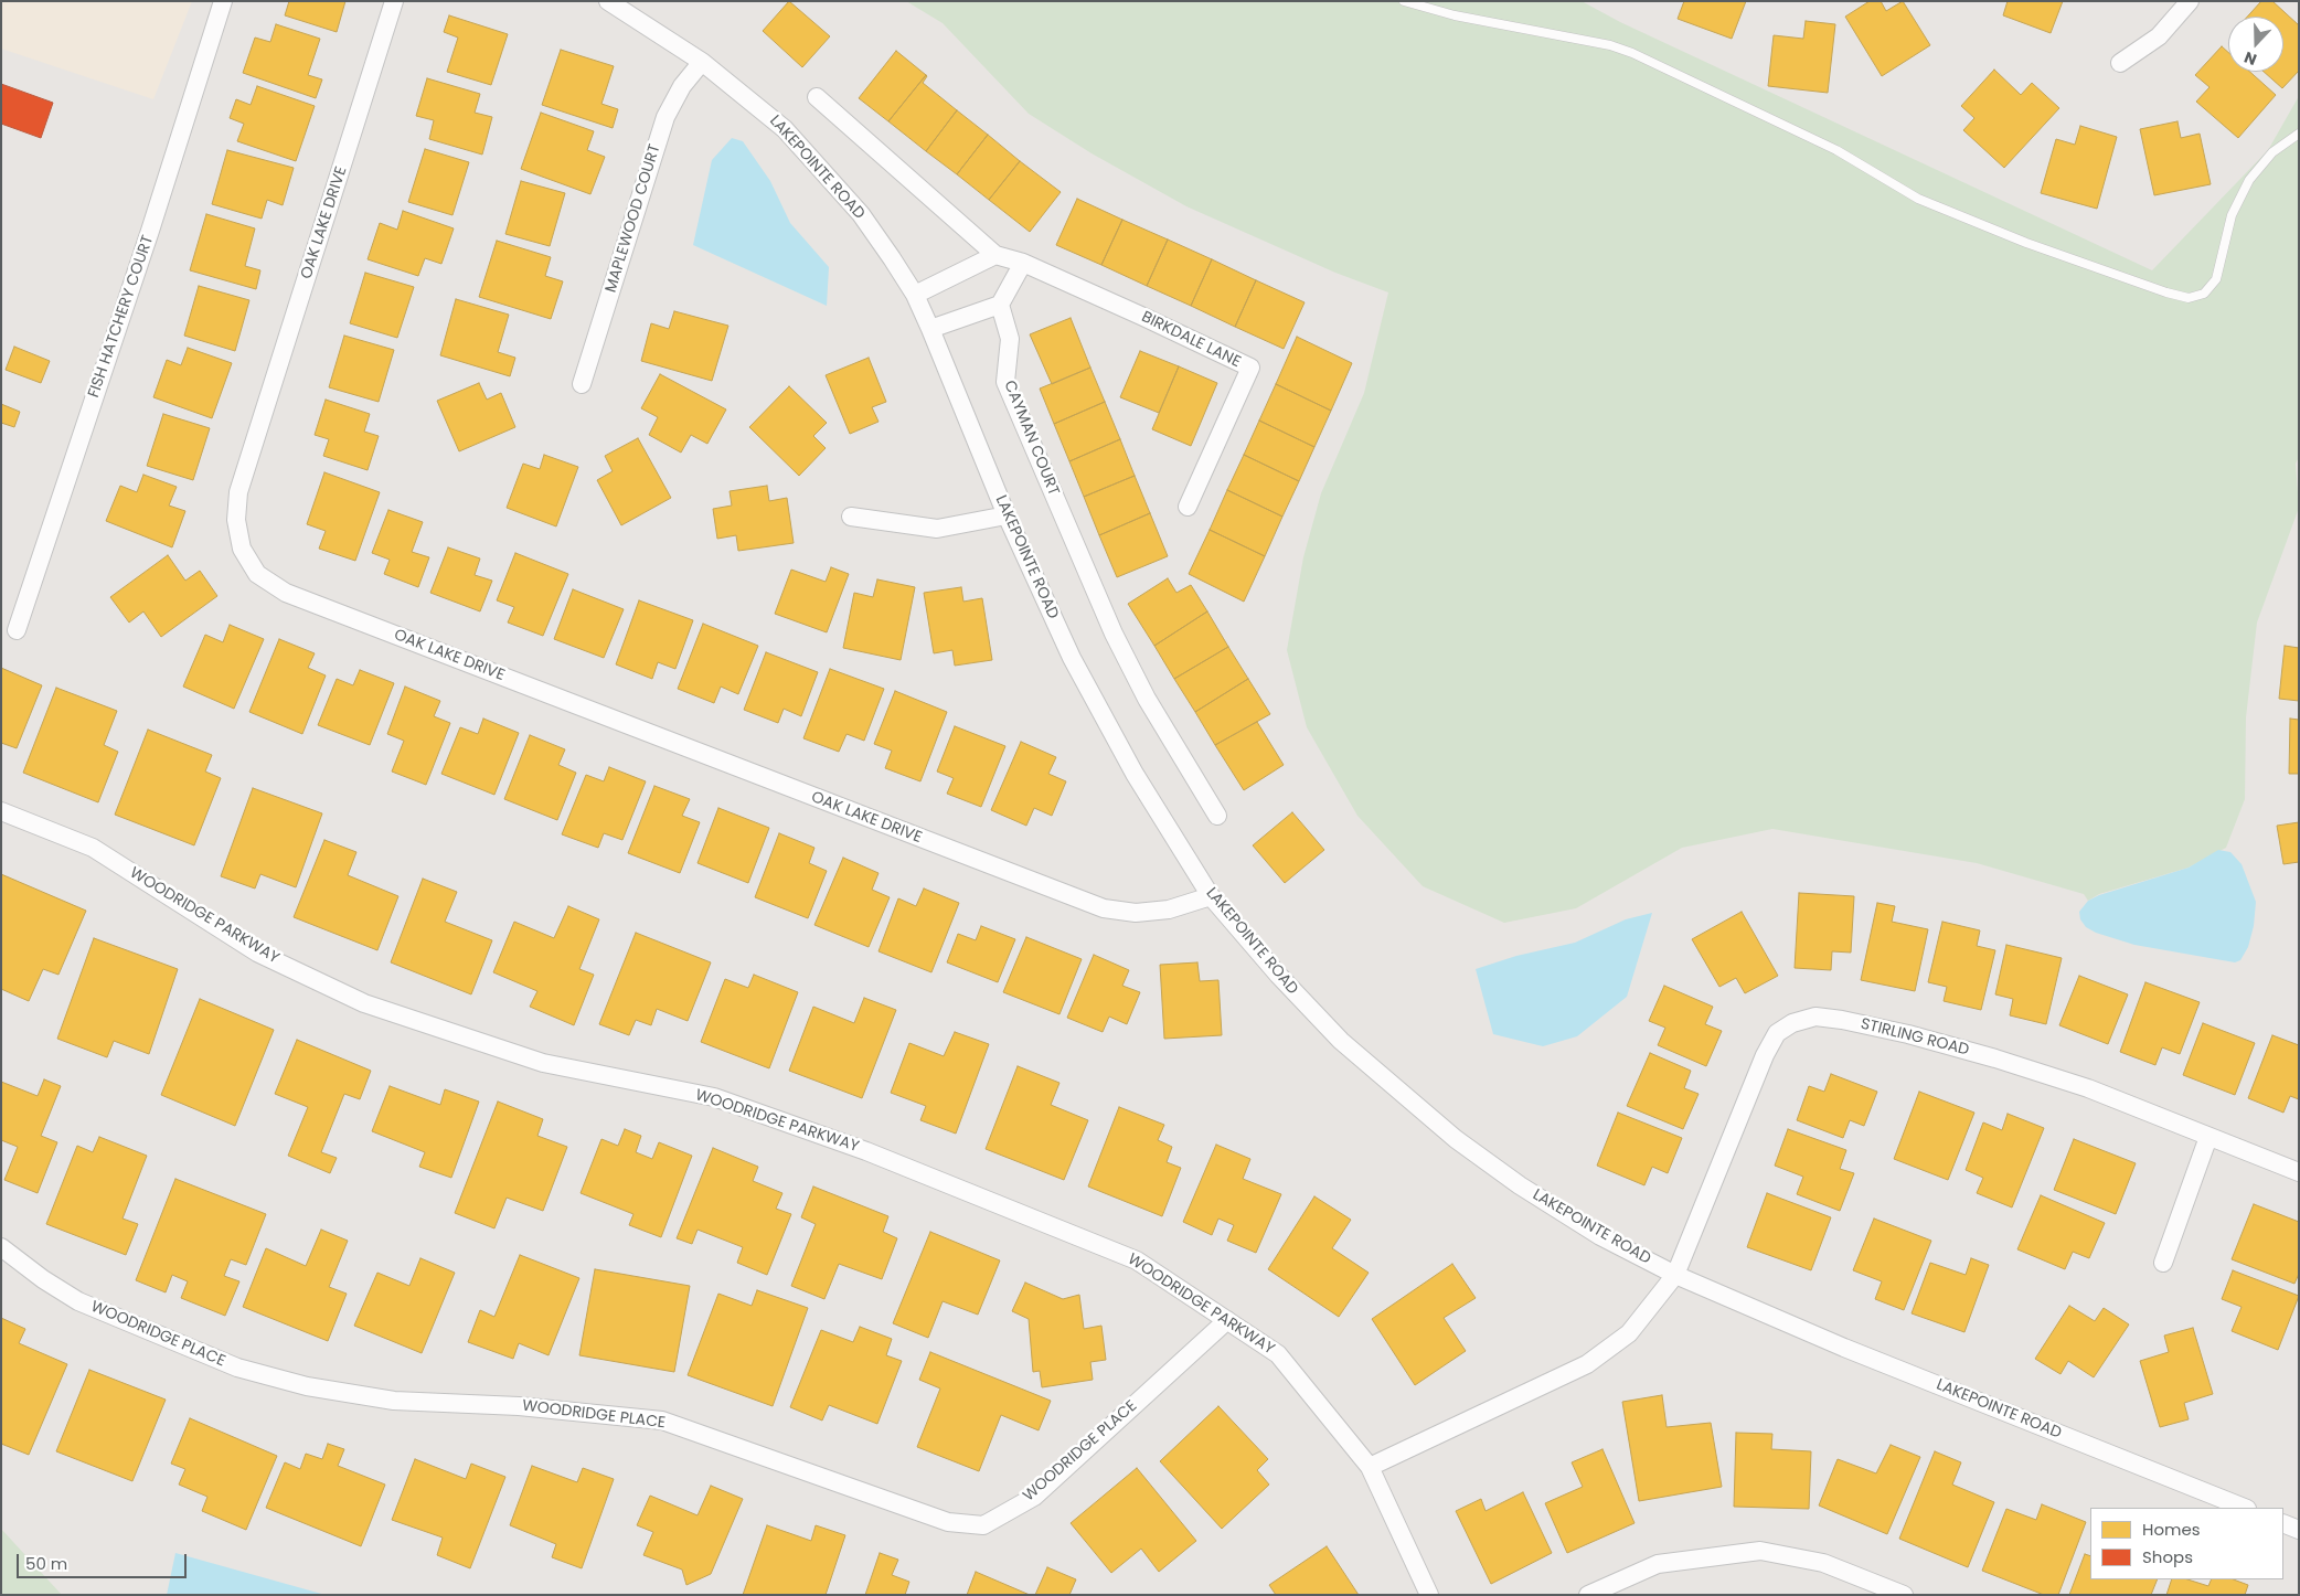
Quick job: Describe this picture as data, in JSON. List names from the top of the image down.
{
  "streets": {
    "street": [
      "LAKEPOINTE ROAD",
      "MAPLEWOOD COURT",
      "OAK LAKE DRIVE",
      "FISH HATCHERY COURT",
      "BIRKDALE LANE",
      "CAYMAN COURT",
      "WOODRIDGE PARKWAY",
      "STIRLING ROAD",
      "WOODRIDGE PLACE"
    ]
  },
  "crossings": [
    ["LAKEPOINTE ROAD", "MAPLEWOOD COURT"],
    ["LAKEPOINTE ROAD", "OAK LAKE DRIVE"],
    ["LAKEPOINTE ROAD", "STIRLING ROAD"],
    ["WOODRIDGE PARKWAY", "STIRLING ROAD"],
    ["WOODRIDGE PARKWAY", "WOODRIDGE PLACE"]
  ],
  "legend": ["Homes", "Shops"],
  "scale_bar": "50 m",
  "north": "bottom"
}
